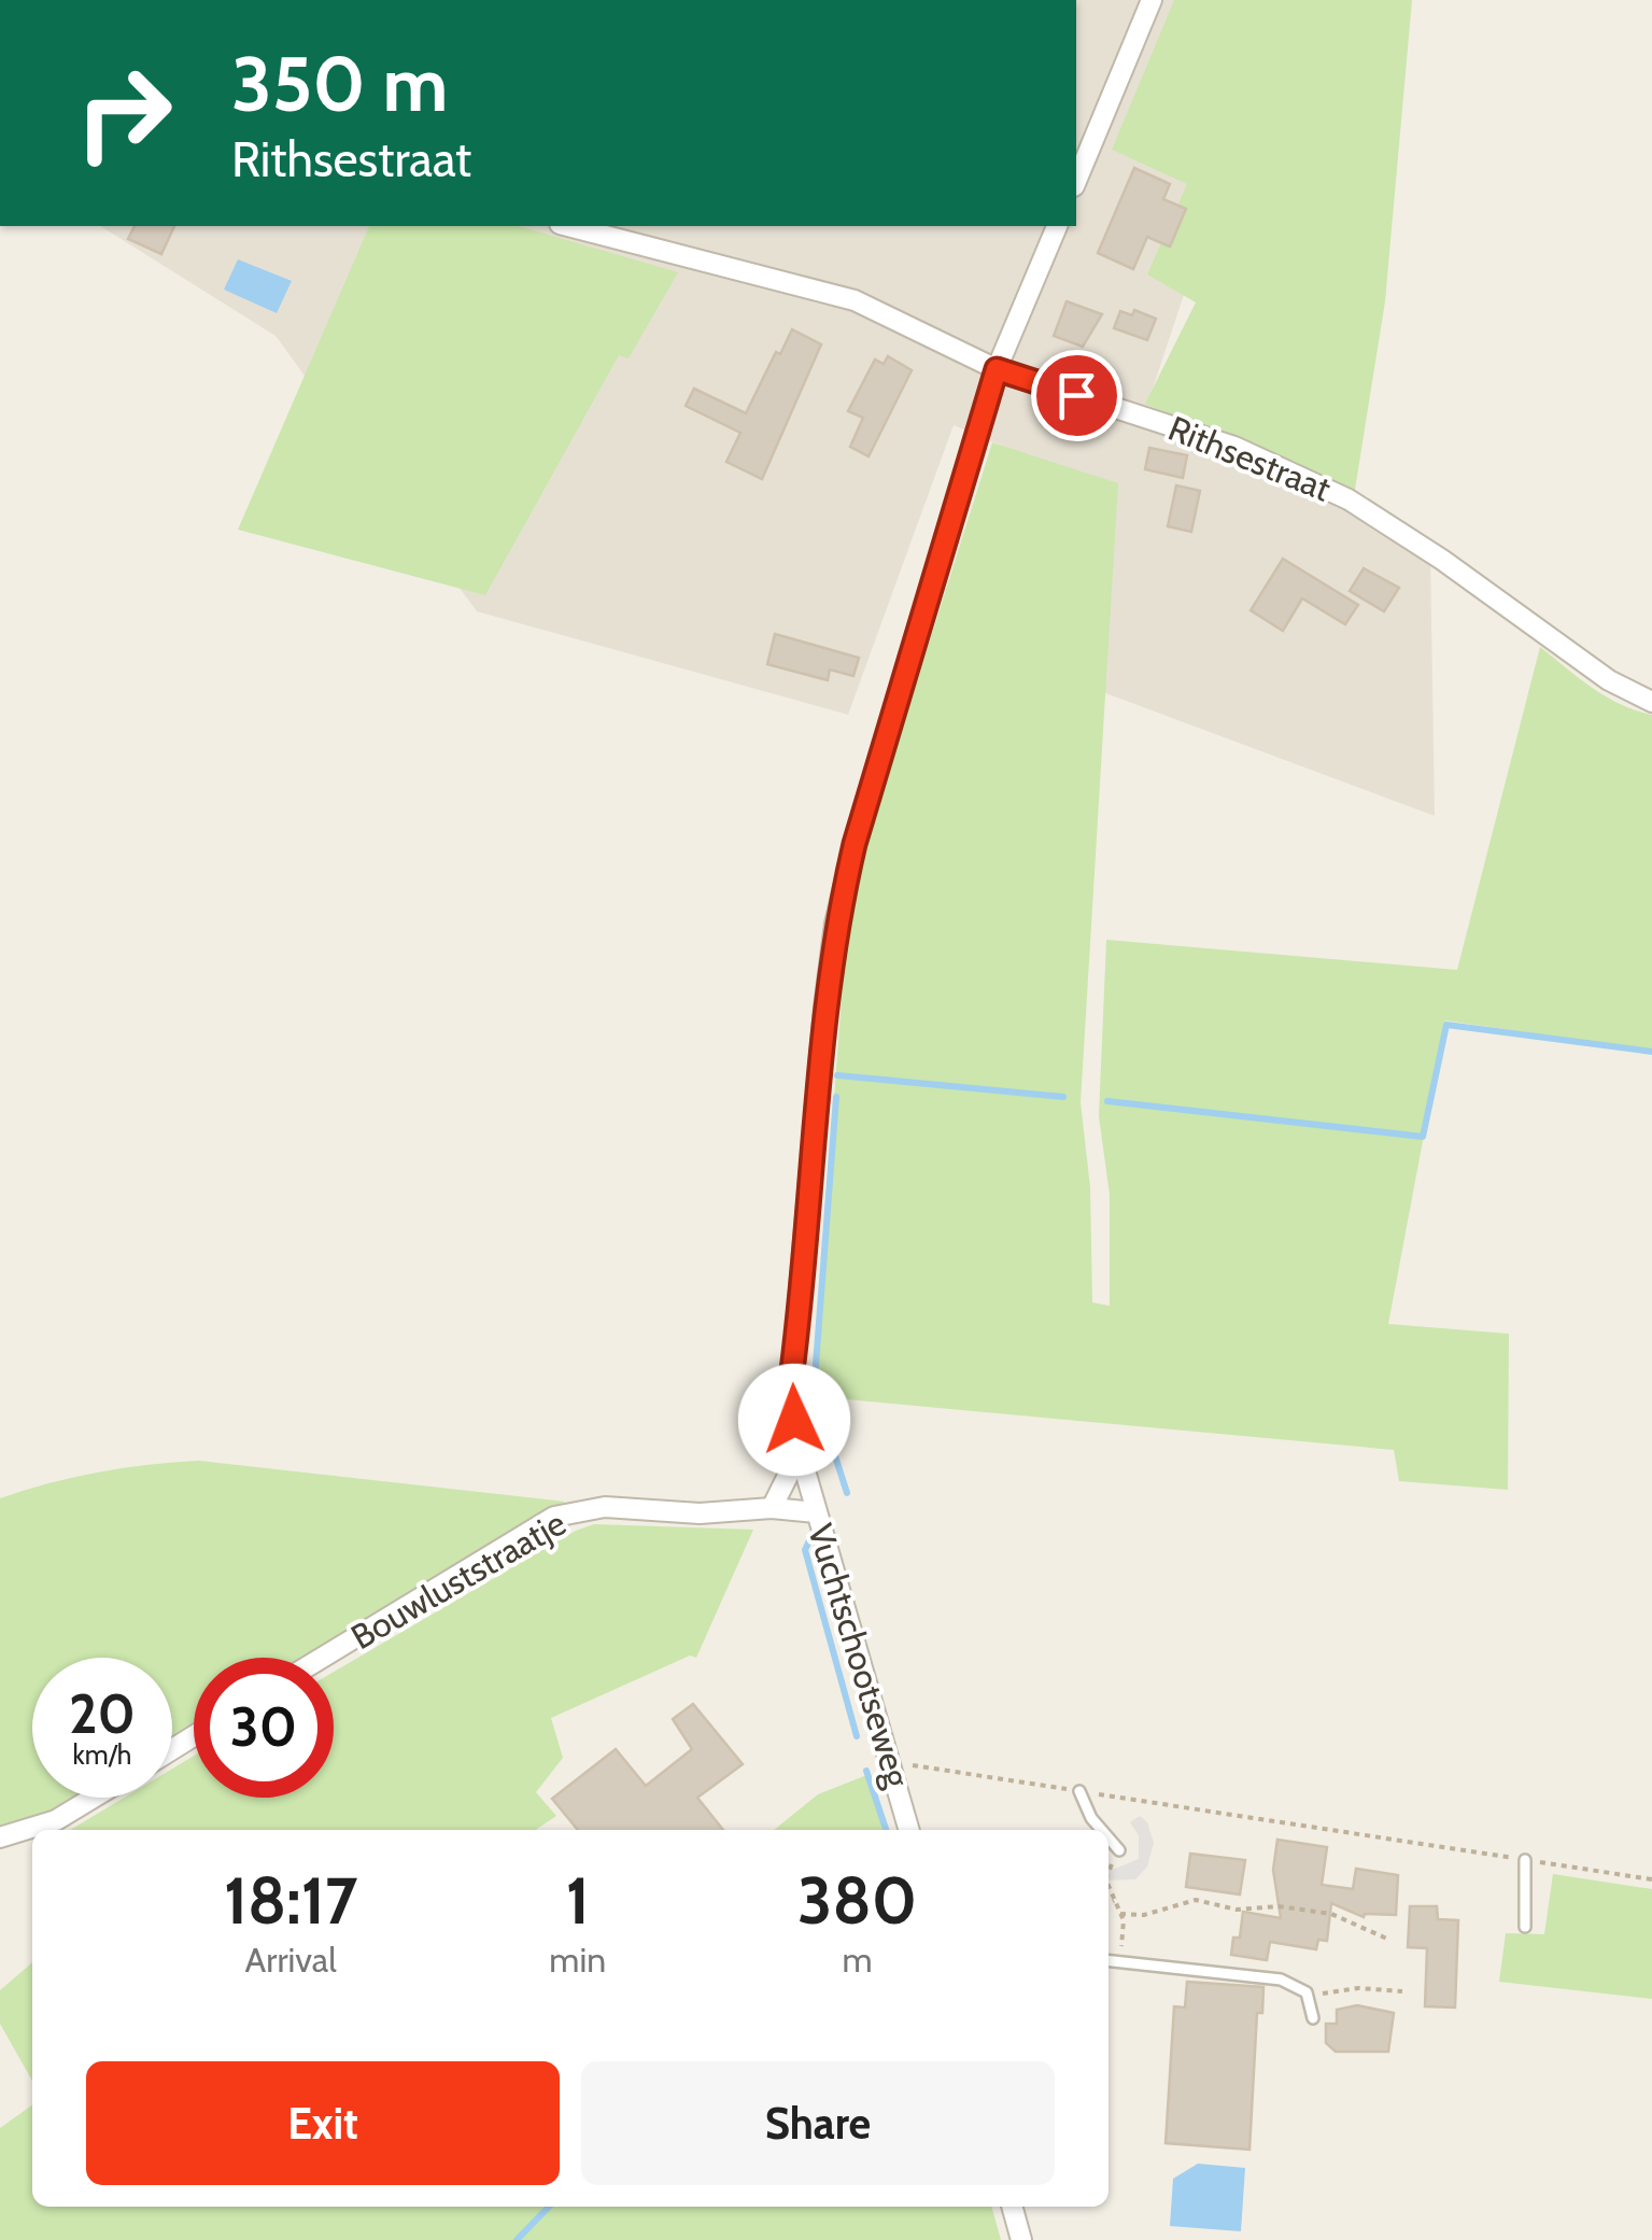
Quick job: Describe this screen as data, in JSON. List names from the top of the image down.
{
  "streets": {
    "street": ["Rithsestraat", "Bouwluststraatje", "Vuchtschootseweg"]
  },
  "crossings": [
    ["Rithsestraat", "Vuchtschootseweg"],
    ["Bouwluststraatje", "Vuchtschootseweg"]
  ],
  "page": {
    "turn": ["350 m", "Rithsestraat"],
    "speed": "20 km/h",
    "limit": "30",
    "eta": [
      "18:17",
      "Arrival",
      "1",
      "min",
      "380",
      "m"
    ],
    "buttons": ["Exit", "Share"]
  }
}
